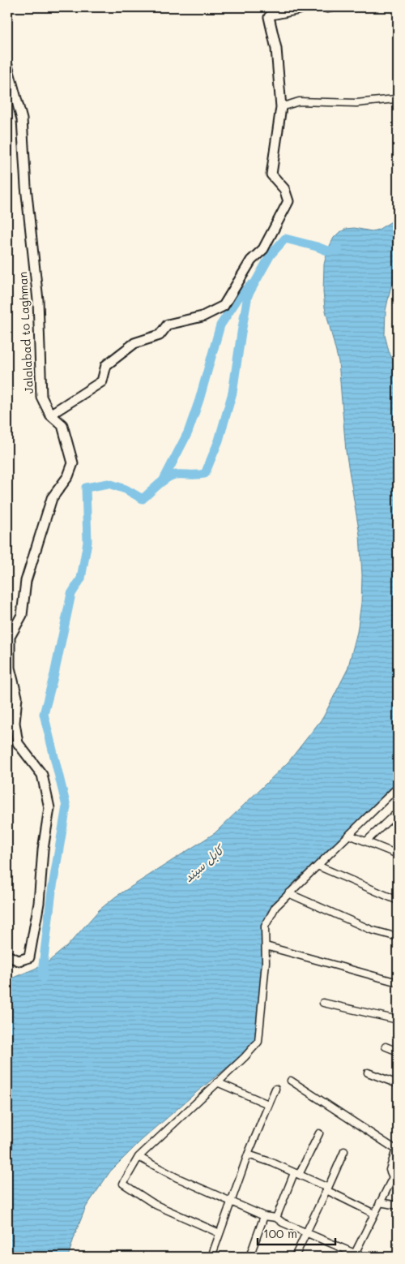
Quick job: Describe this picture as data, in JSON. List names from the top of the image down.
{
  "streets": {
    "street": ["Jalalabad to Laghman"]
  },
  "water": ["کابل سيند"],
  "scale_bar": "100 m"
}
